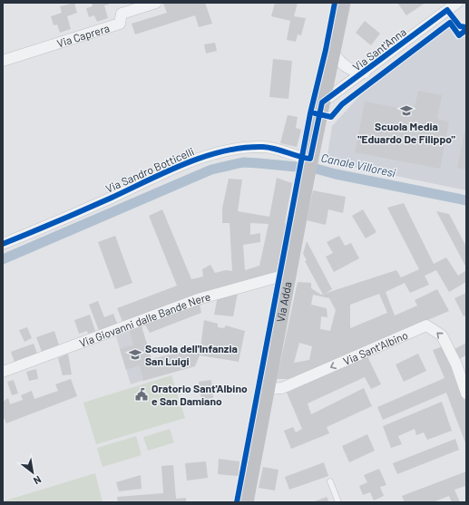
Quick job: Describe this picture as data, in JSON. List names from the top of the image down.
{
  "streets": {
    "main road": ["Via Adda"],
    "street": [
      "Via Caprera",
      "Via Sant'Anna",
      "Via Sandro Botticelli",
      "Via Giovanni dalle Bande Nere",
      "Via Sant'Albino"
    ]
  },
  "crossings": [
    ["Via Sant'Anna", "Via Adda"],
    ["Via Sandro Botticelli", "Via Adda"],
    ["Via Adda", "Via Giovanni dalle Bande Nere"],
    ["Via Adda", "Via Sant'Albino"]
  ],
  "one_way": ["Via Sant'Albino"],
  "water": ["Canale Villoresi"],
  "places": {
    "school or university": ["Scuola Media \"Eduardo De Filippo\"", "Scuola dell'Infanzia San Luigi"],
    "public building": ["Oratorio Sant'Albino e San Damiano"]
  },
  "north": "bottom right"
}
